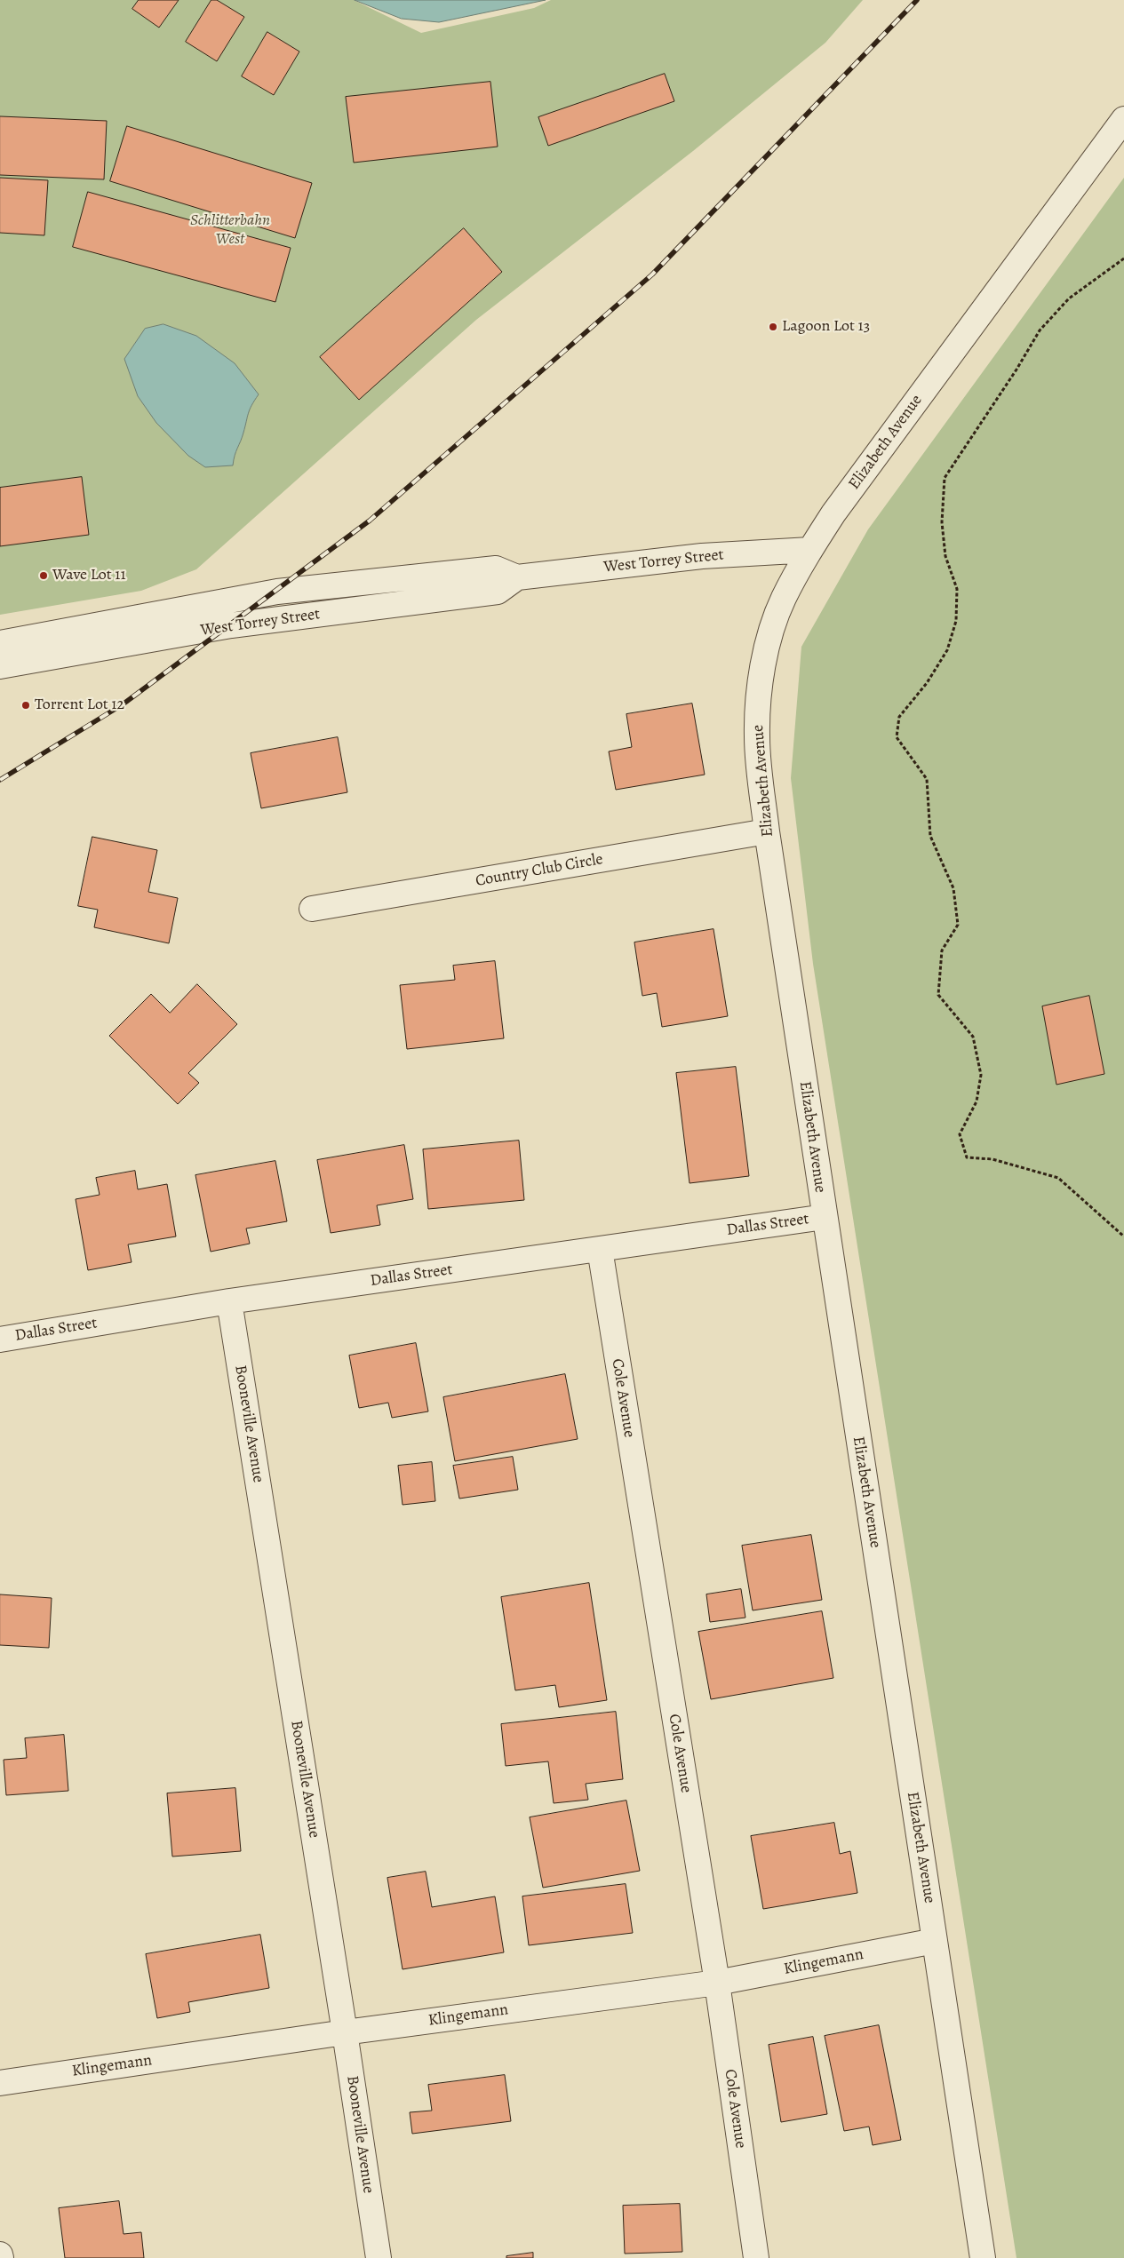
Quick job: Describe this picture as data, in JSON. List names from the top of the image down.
{
  "streets": {
    "street": [
      "Elizabeth Avenue",
      "West Torrey Street",
      "Country Club Circle",
      "Dallas Street",
      "Cole Avenue",
      "Booneville Avenue",
      "Klingemann"
    ]
  },
  "crossings": [
    ["Elizabeth Avenue", "West Torrey Street"],
    ["Elizabeth Avenue", "Country Club Circle"],
    ["Elizabeth Avenue", "Dallas Street"],
    ["Elizabeth Avenue", "Klingemann"],
    ["Dallas Street", "Cole Avenue"],
    ["Dallas Street", "Booneville Avenue"],
    ["Cole Avenue", "Klingemann"],
    ["Booneville Avenue", "Klingemann"]
  ],
  "parks": ["Schlitterbahn West"],
  "places": ["Lagoon Lot 13", "Wave Lot 11", "Torrent Lot 12"]
}
